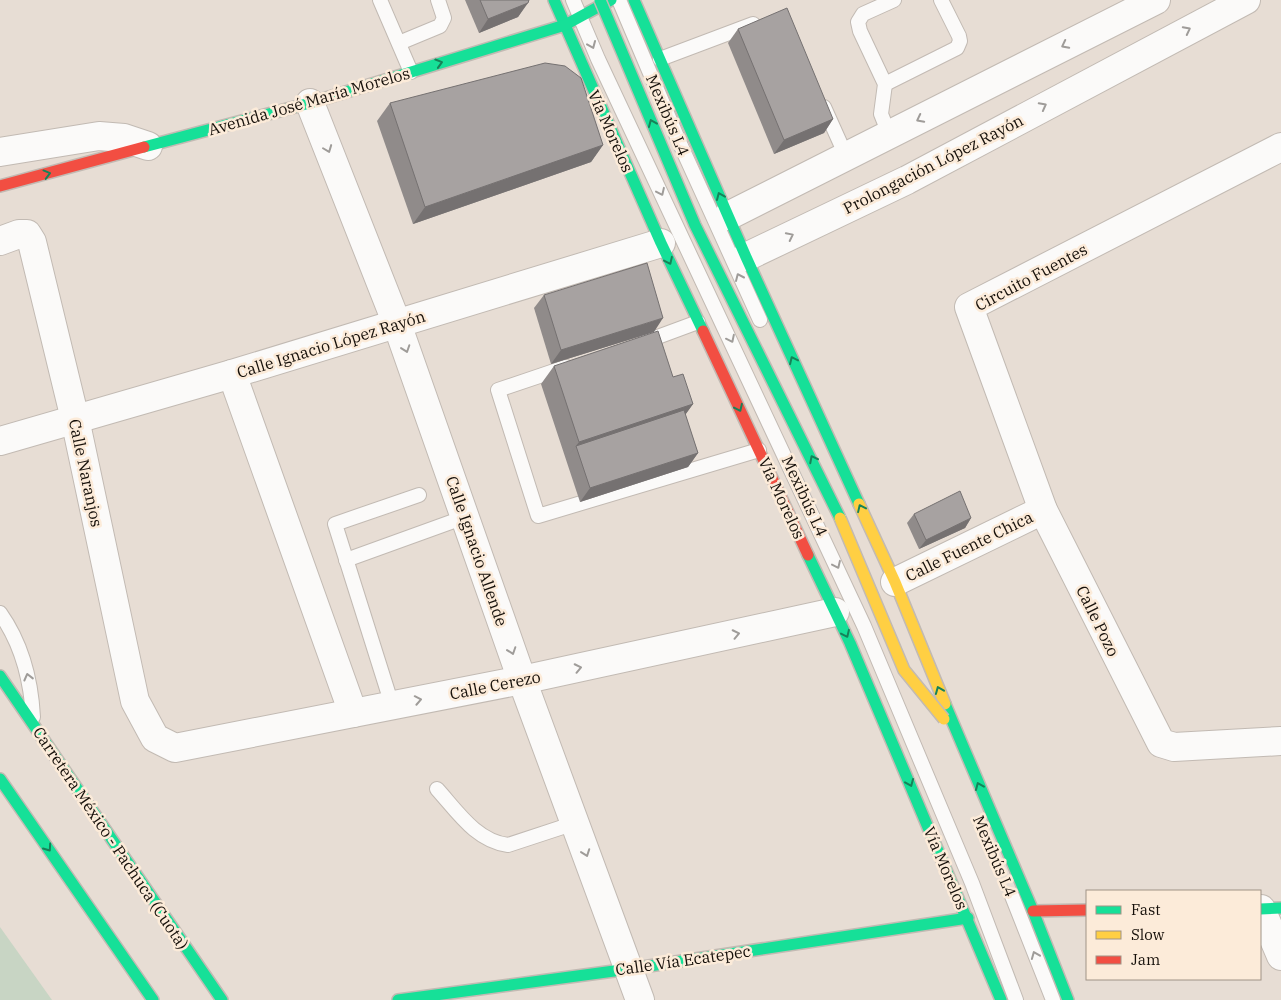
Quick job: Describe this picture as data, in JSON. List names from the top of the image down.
{
  "streets": {
    "main road": [
      "Avenida José María Morelos",
      "Vía Morelos",
      "Carretera México - Pachuca (Cuota)",
      "Calle Vía Ecatepec"
    ],
    "street": [
      "Prolongación López Rayón",
      "Circuito Fuentes",
      "Calle Ignacio López Rayón",
      "Calle Naranjos",
      "Calle Fuente Chica",
      "Calle Ignacio Allende",
      "Calle Pozo",
      "Calle Cerezo"
    ],
    "lane": ["Mexibús L4"]
  },
  "crossings": [
    ["Avenida José María Morelos", "Mexibús L4"],
    ["Avenida José María Morelos", "Vía Morelos"],
    ["Avenida José María Morelos", "Calle Ignacio Allende"],
    ["Vía Morelos", "Calle Ignacio López Rayón"],
    ["Vía Morelos", "Calle Cerezo"],
    ["Vía Morelos", "Calle Vía Ecatepec"],
    ["Circuito Fuentes", "Calle Fuente Chica"],
    ["Circuito Fuentes", "Calle Pozo"],
    ["Calle Ignacio López Rayón", "Calle Naranjos"],
    ["Calle Ignacio López Rayón", "Calle Ignacio Allende"],
    ["Calle Naranjos", "Calle Cerezo"],
    ["Calle Fuente Chica", "Calle Pozo"],
    ["Calle Ignacio Allende", "Calle Cerezo"],
    ["Calle Ignacio Allende", "Calle Vía Ecatepec"]
  ],
  "one_way": ["Avenida José María Morelos", "Calle Cerezo"],
  "legend": ["Fast", "Slow", "Jam"]
}
